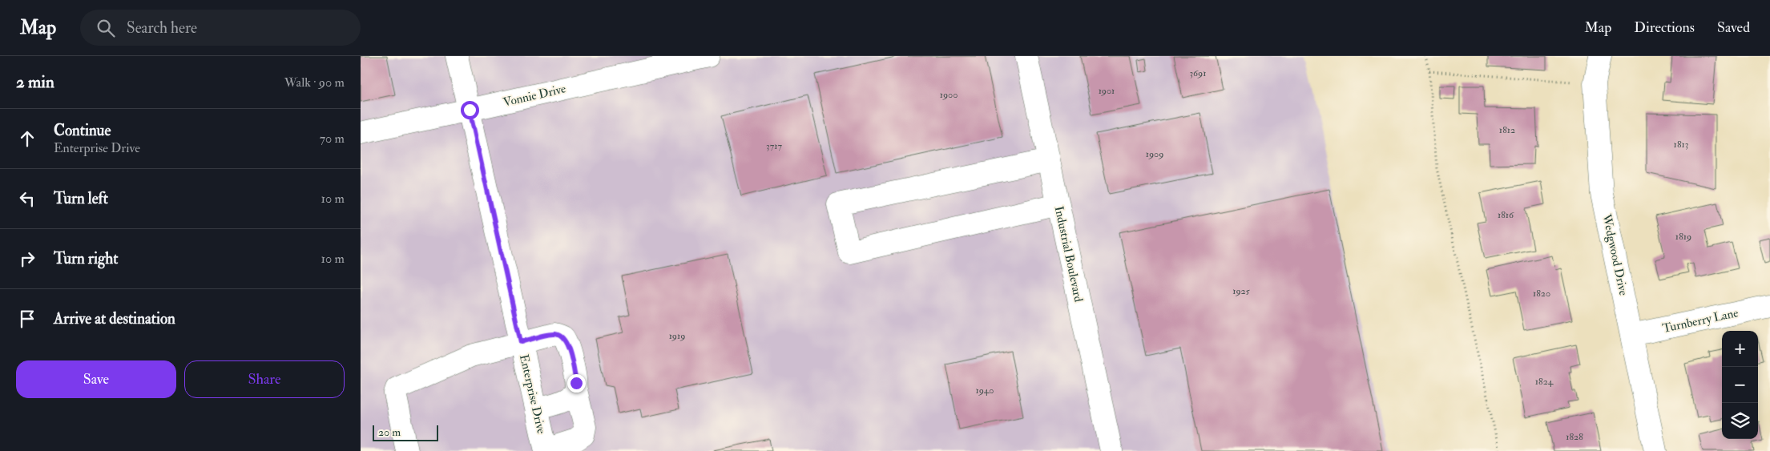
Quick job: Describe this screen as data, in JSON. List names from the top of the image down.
{
  "streets": {
    "street": [
      "Vonnie Drive",
      "Industrial Boulevard",
      "Wedgwood Drive",
      "Turnberry Lane",
      "Enterprise Drive"
    ]
  },
  "crossings": [
    ["Vonnie Drive", "Enterprise Drive"],
    ["Wedgwood Drive", "Turnberry Lane"]
  ],
  "house_numbers": [
    "3691",
    "1901",
    "1900",
    "1812",
    "1813",
    "3717",
    "1909",
    "1816",
    "1819",
    "1925",
    "1820",
    "1919",
    "1824",
    "1940",
    "1828"
  ],
  "scale_bar": "20 m",
  "page": {
    "header": "Map",
    "search": "Search here",
    "nav": ["Map", "Directions", "Saved"],
    "heading": ["2 min", "Walk · 90 m"],
    "list": [
      ["Continue", "Enterprise Drive", "70 m"],
      ["Turn left", "10 m"],
      ["Turn right", "10 m"],
      "Arrive at destination"
    ],
    "map_buttons": ["+", "−"],
    "buttons": ["Save", "Share"],
    "scale": "20 m"
  }
}
